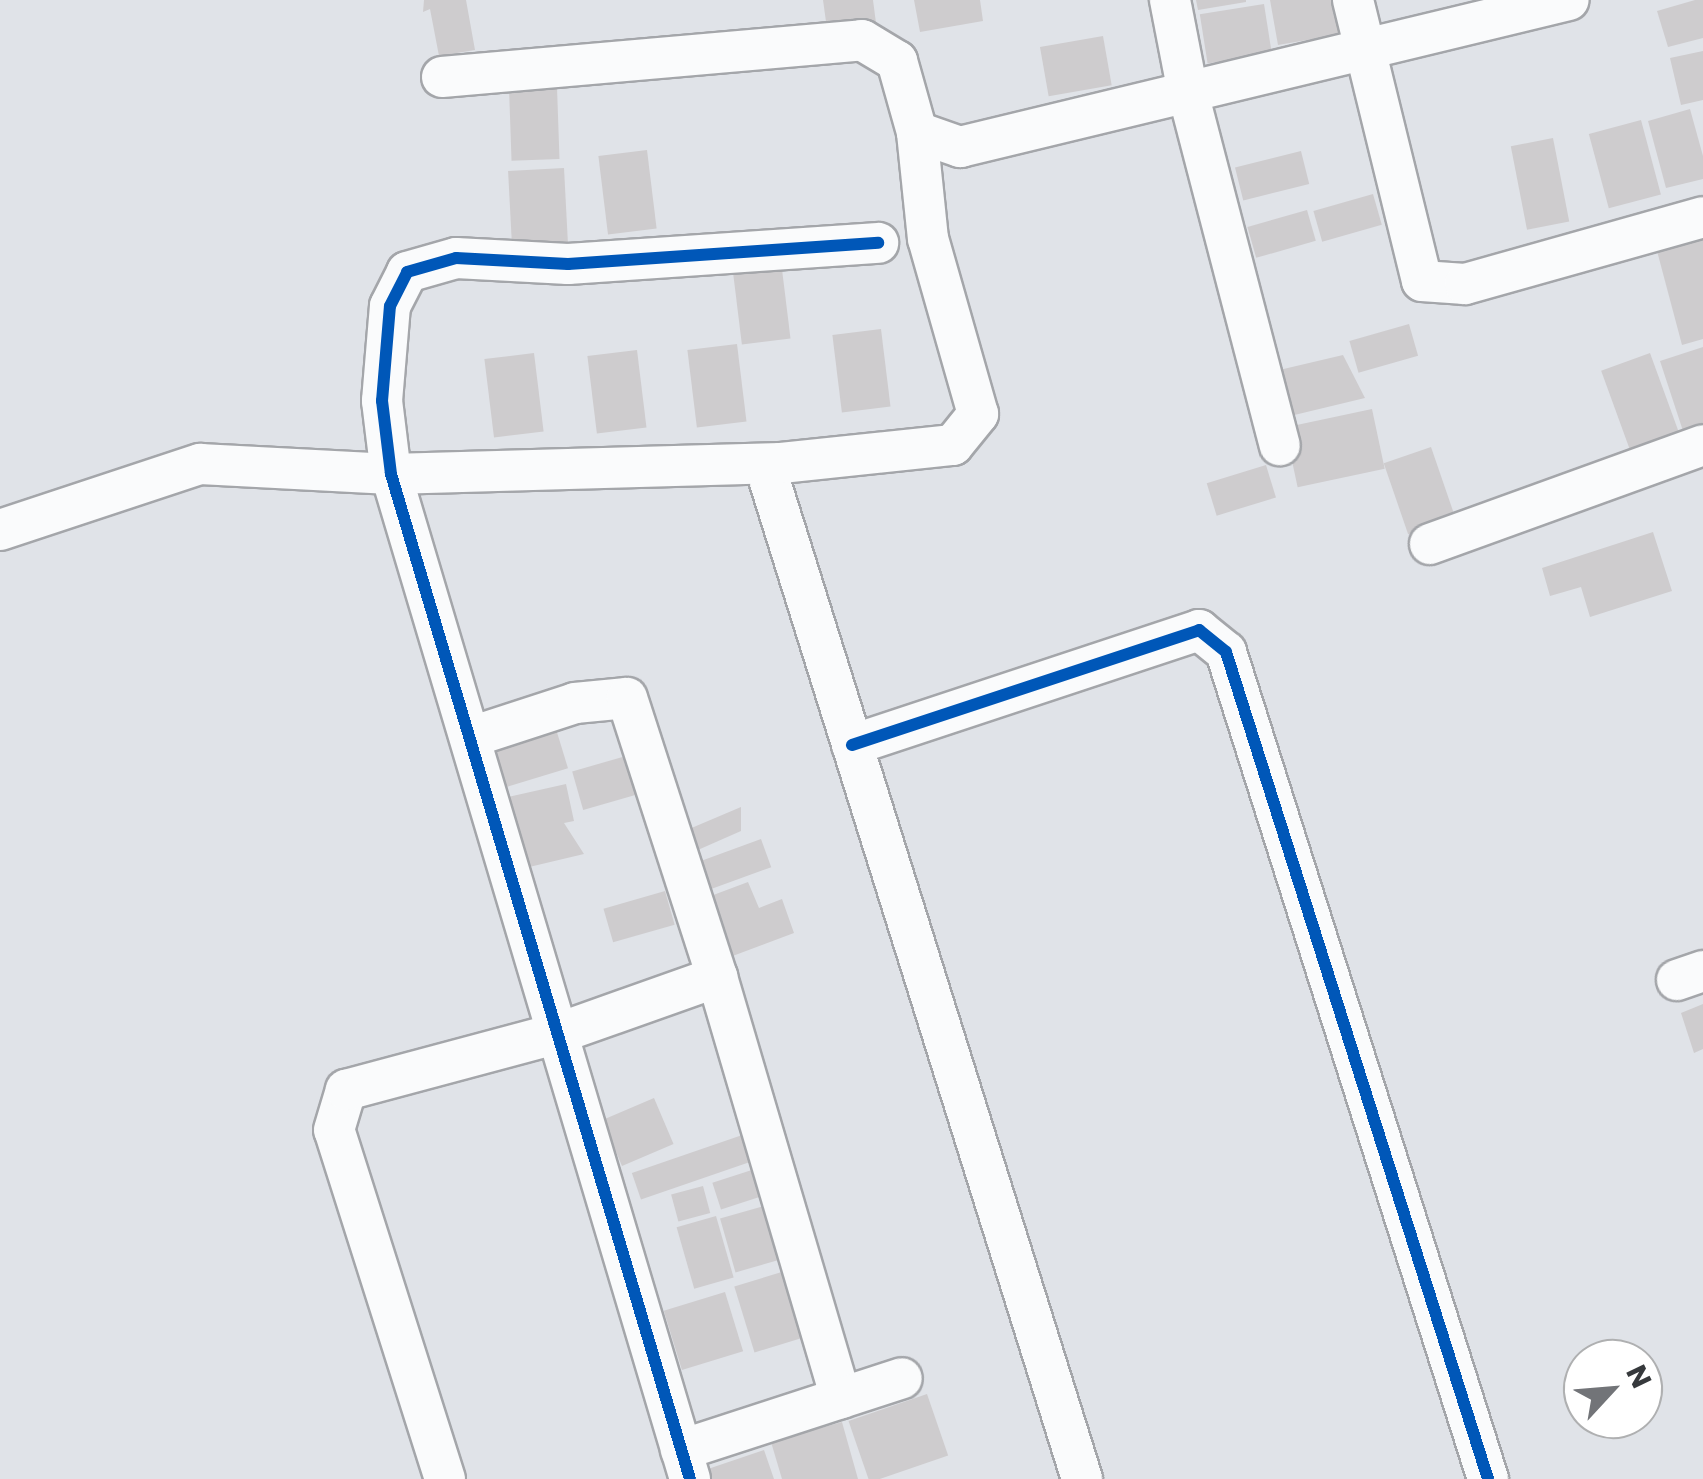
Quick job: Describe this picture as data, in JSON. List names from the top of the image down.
{
  "north": "top right"
}
